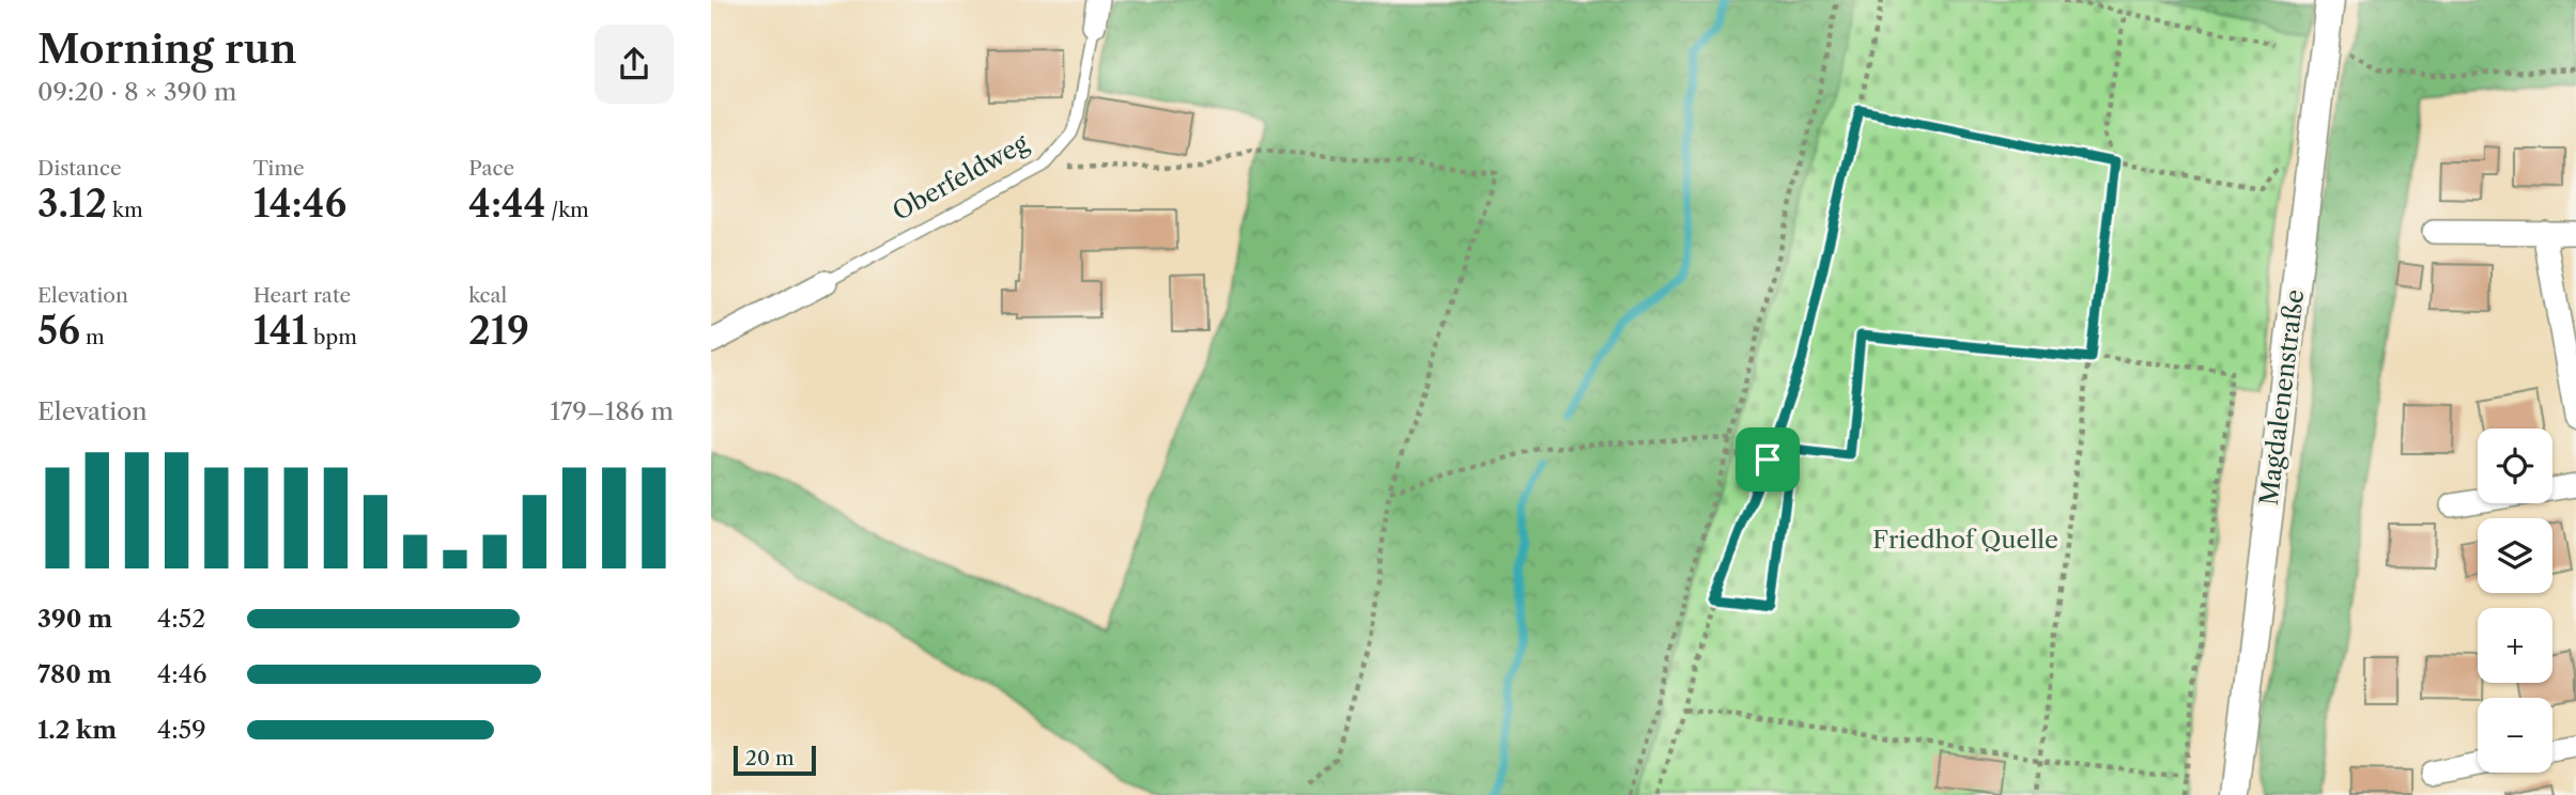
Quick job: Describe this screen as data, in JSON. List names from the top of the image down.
{
  "streets": {
    "street": ["Oberfeldweg", "Magdalenenstraße"]
  },
  "parks": ["Friedhof Quelle"],
  "scale_bar": "20 m",
  "page": {
    "heading": ["Morning run", "09:20 · 8 × 390 m"],
    "stats": [
      ["Distance", "3.12 km"],
      ["Time", "14:46"],
      ["Pace", "4:44 /km"],
      ["Elevation", "56 m"],
      ["Heart rate", "141 bpm"],
      ["kcal", "219"]
    ],
    "chart": ["Elevation", "179–186 m"],
    "map_buttons": ["+", "−"],
    "list": [
      {
        "name": "390 m",
        "note": "4:52"
      },
      {
        "name": "780 m",
        "note": "4:46"
      },
      {
        "name": "1.2 km",
        "note": "4:59"
      }
    ],
    "scale": "20 m"
  }
}
